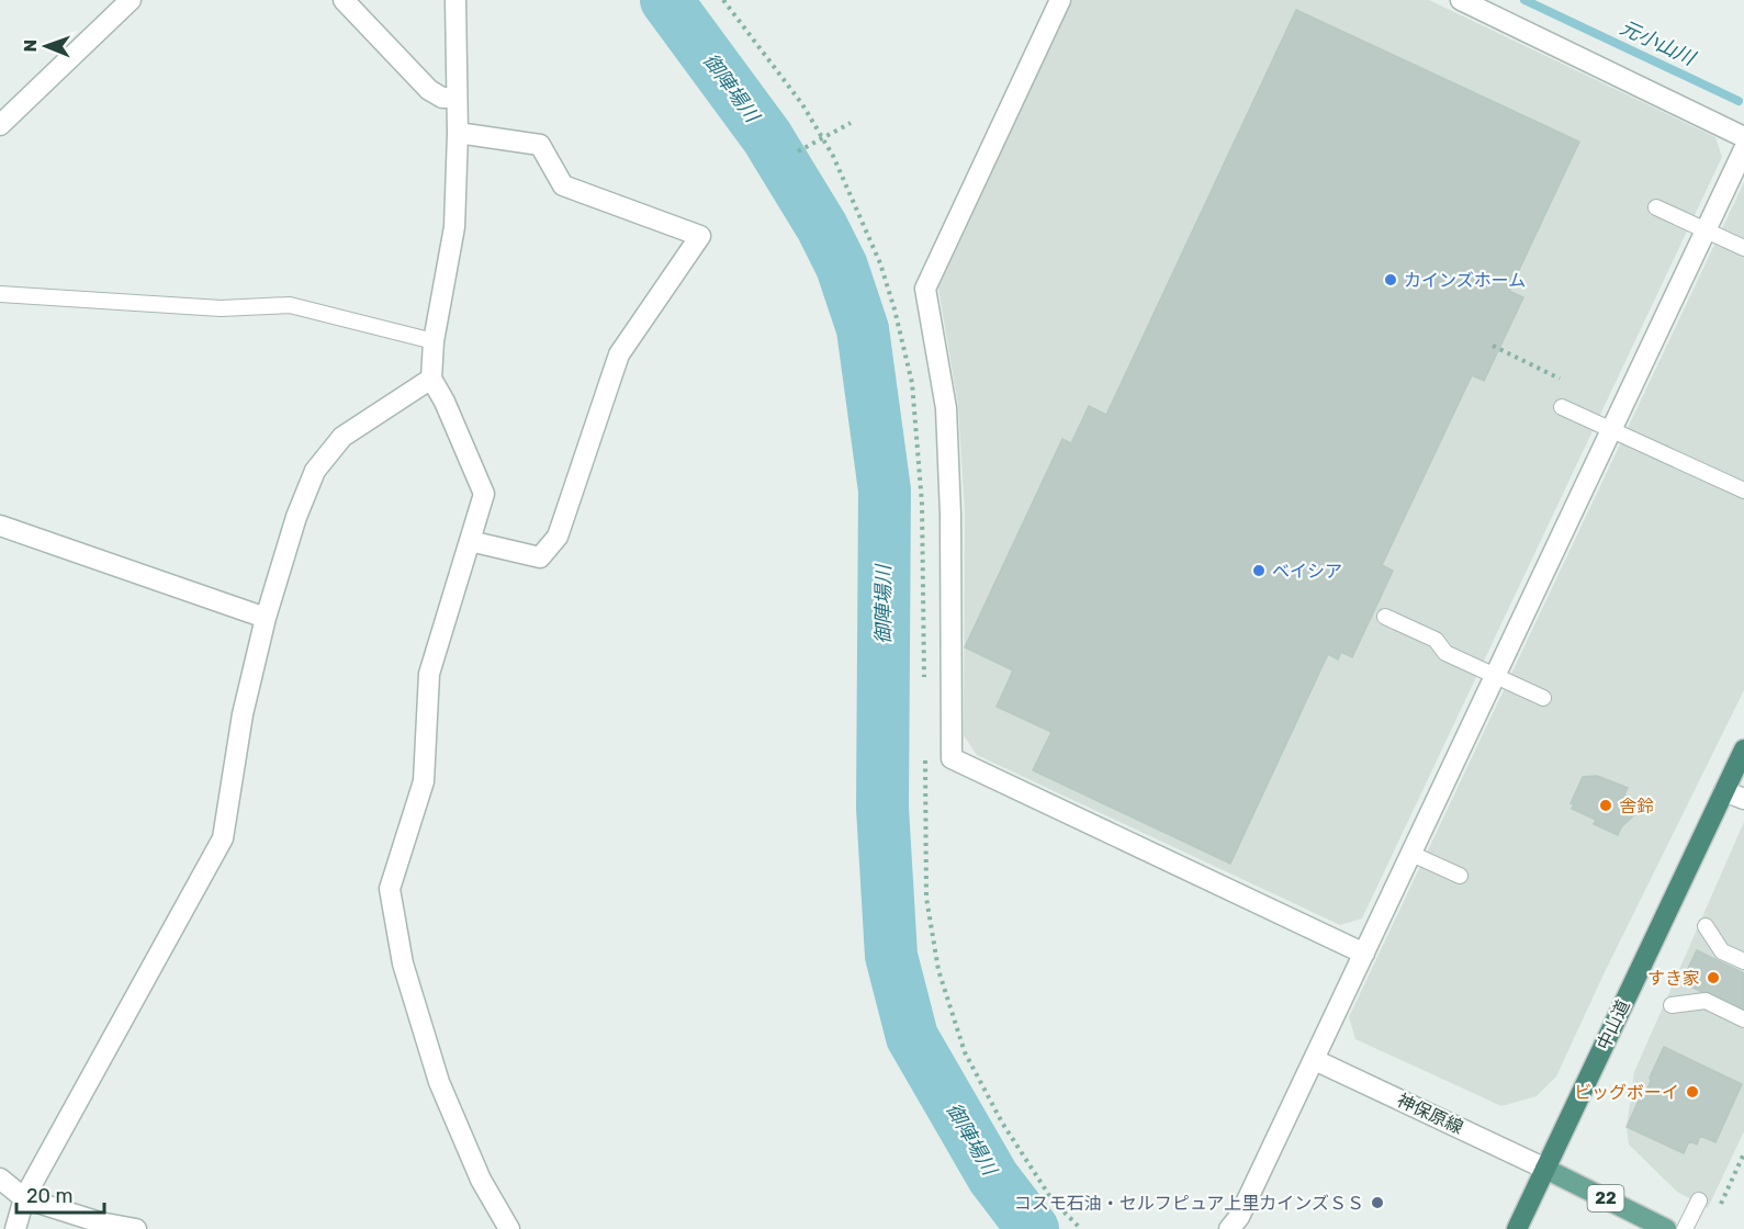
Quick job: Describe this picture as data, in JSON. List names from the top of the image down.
{
  "streets": {
    "highway": ["中山道"],
    "main road": ["22"],
    "street": ["神保原線"]
  },
  "crossings": [
    ["中山道", "神保原線"],
    ["中山道", "22"],
    ["神保原線", "22"]
  ],
  "water": ["元小山川", "御陣場川"],
  "places": [
    "カインズホーム",
    "ベイシア",
    "舎鈴",
    "すき家",
    "ビッグボーイ",
    "コスモ石油・セルフピュア上里カインズＳＳ"
  ],
  "scale_bar": "20 m",
  "north": "left"
}
